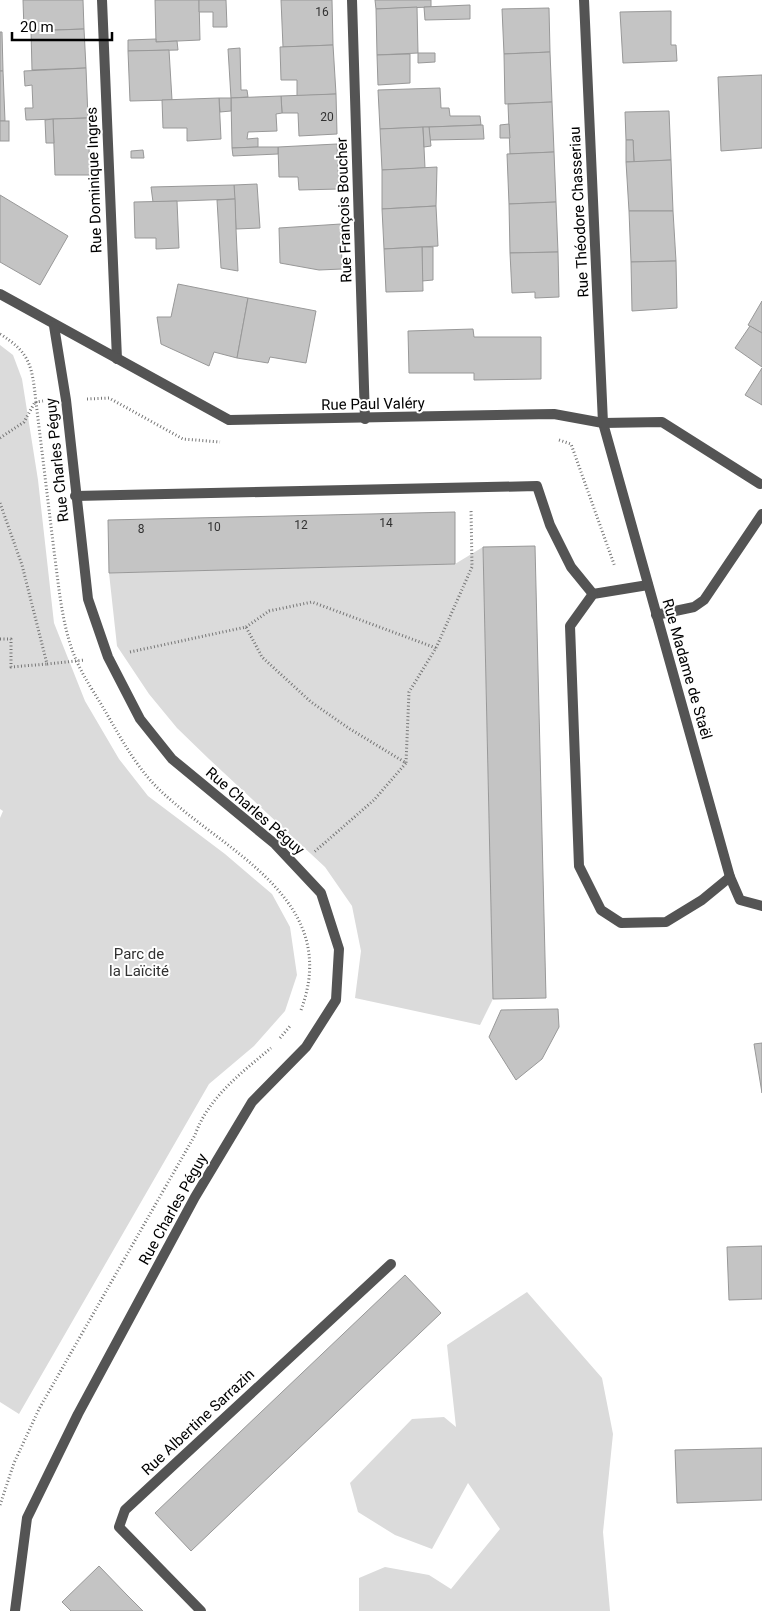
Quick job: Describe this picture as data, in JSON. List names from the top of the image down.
{
  "streets": {
    "street": [
      "Rue Dominique Ingres",
      "Rue François Boucher",
      "Rue Théodore Chasseriau",
      "Rue Paul Valéry",
      "Rue Charles Péguy",
      "Rue Madame de Staël",
      "Rue Albertine Sarrazin"
    ]
  },
  "crossings": [
    ["Rue Dominique Ingres", "Rue Paul Valéry"],
    ["Rue François Boucher", "Rue Paul Valéry"],
    ["Rue Théodore Chasseriau", "Rue Paul Valéry"],
    ["Rue Théodore Chasseriau", "Rue Madame de Staël"],
    ["Rue Paul Valéry", "Rue Charles Péguy"],
    ["Rue Paul Valéry", "Rue Madame de Staël"]
  ],
  "parks": ["Parc de la Laïcité"],
  "house_numbers": [
    "16",
    "20",
    "14",
    "12",
    "10",
    "8"
  ],
  "scale_bar": "20 m"
}
